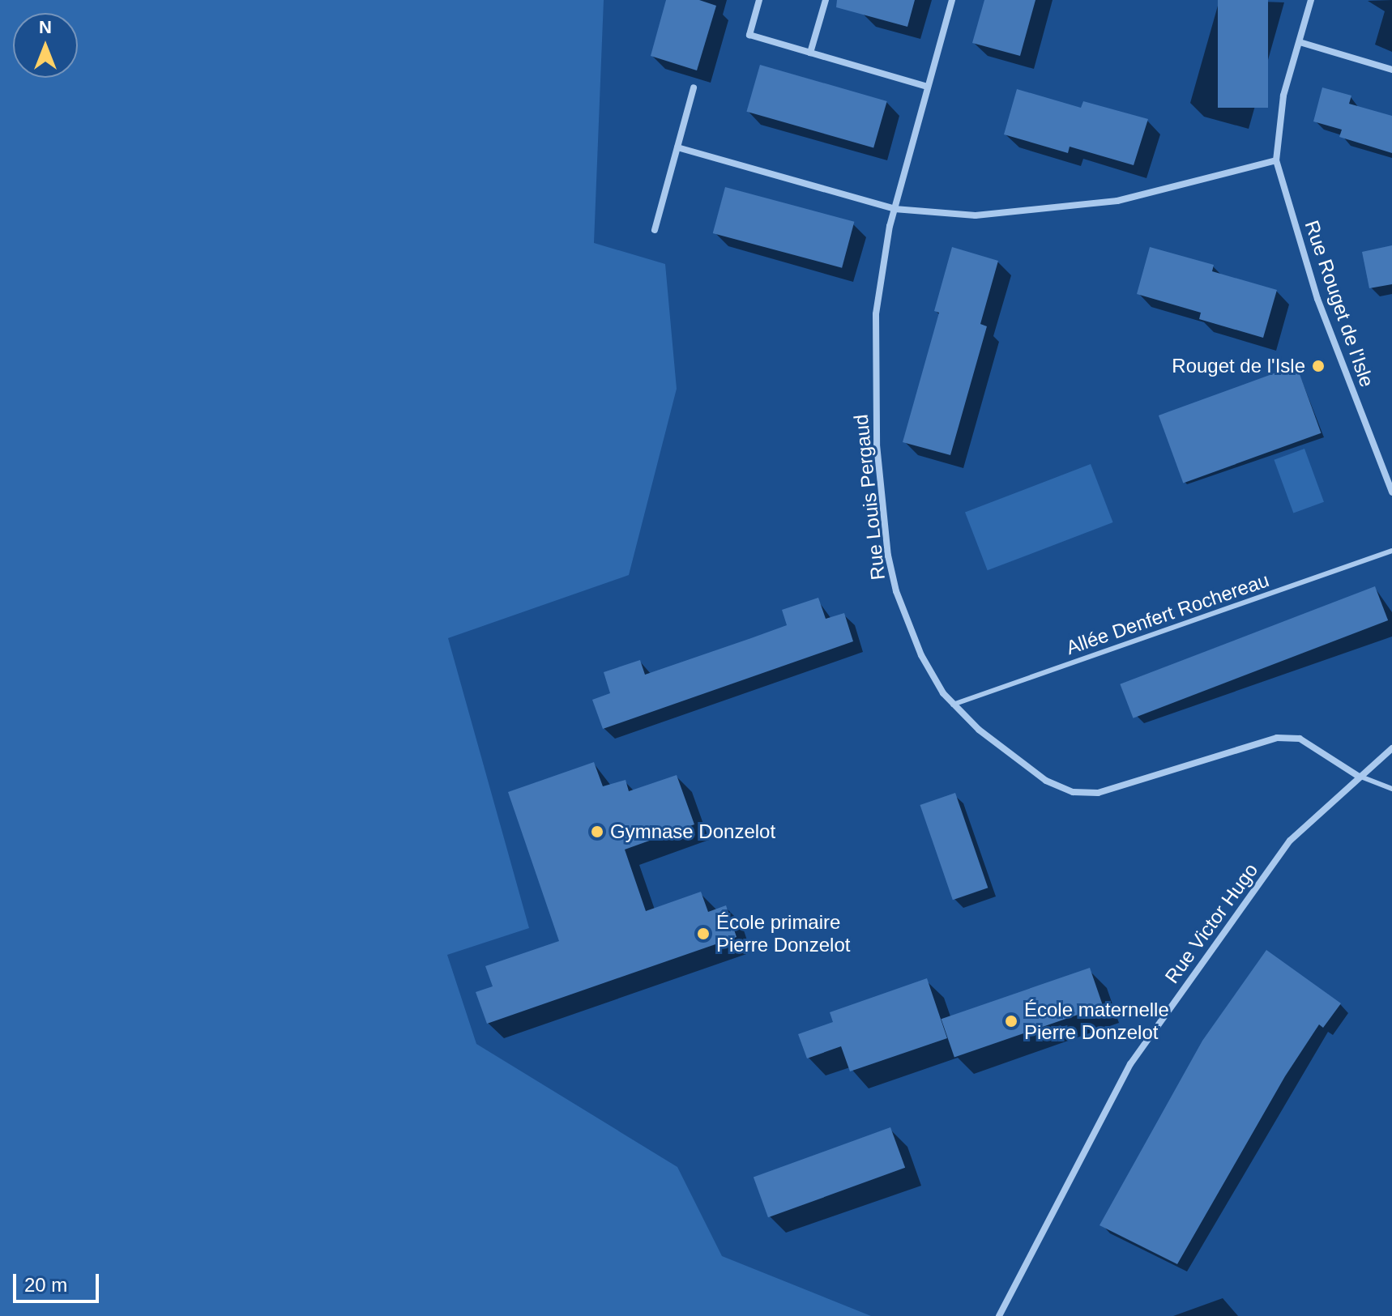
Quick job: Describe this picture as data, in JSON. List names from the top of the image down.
{
  "streets": {
    "street": ["Rue Rouget de l'Isle", "Rue Louis Pergaud", "Rue Victor Hugo"],
    "lane": ["Allée Denfert Rochereau"]
  },
  "crossings": [
    ["Rue Louis Pergaud", "Allée Denfert Rochereau"],
    ["Rue Louis Pergaud", "Rue Victor Hugo"]
  ],
  "places": [
    "Rouget de l'Isle",
    "Gymnase Donzelot",
    "École primaire Pierre Donzelot",
    "École maternelle Pierre Donzelot"
  ],
  "scale_bar": "20 m",
  "north": "top"
}
